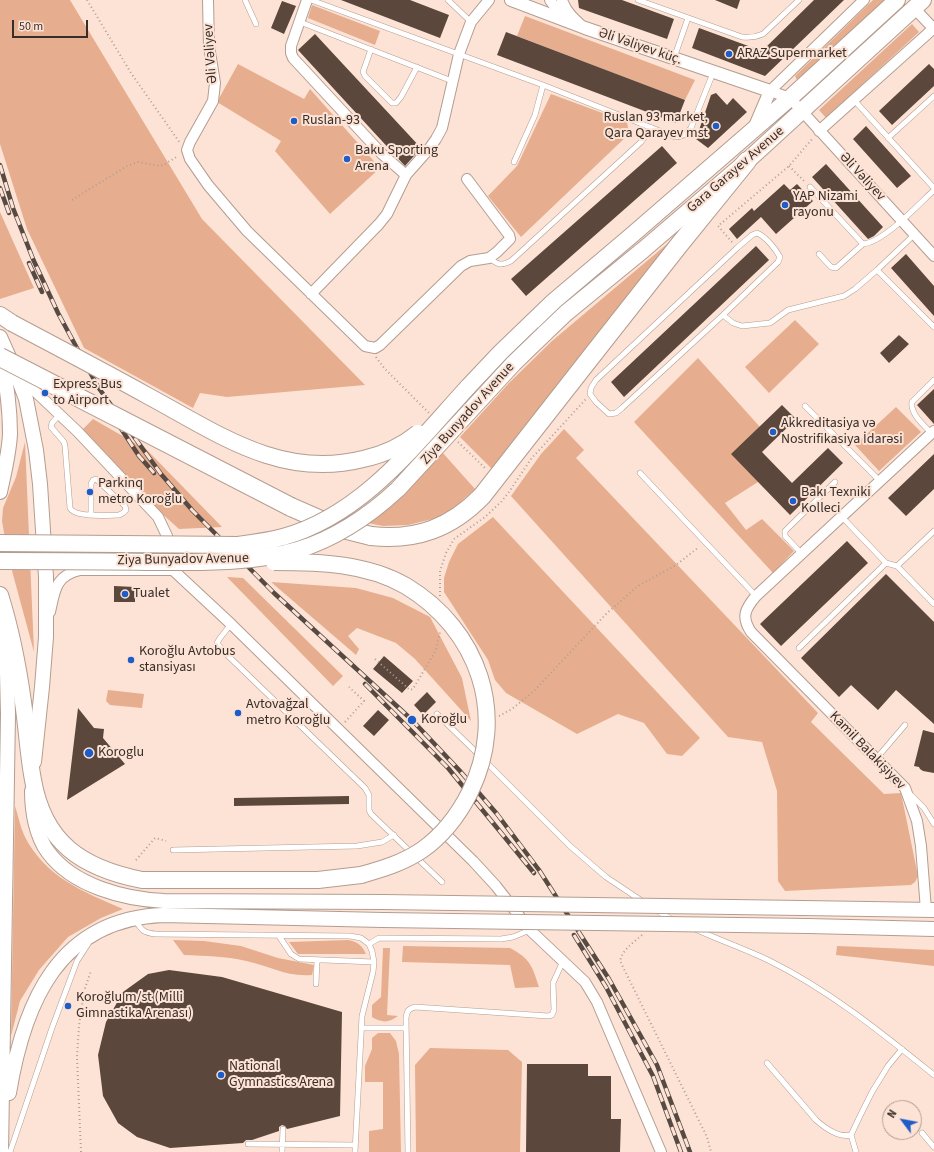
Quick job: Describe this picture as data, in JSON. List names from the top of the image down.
{
  "streets": {
    "main road": ["Gara Garayev Avenue", "Ziya Bunyadov Avenue"],
    "street": ["Əli Vəliyev küç.", "Əli Vəliyev", "Kamil Balakişiyev"]
  },
  "crossings": [
    ["Əli Vəliyev", "Gara Garayev Avenue"],
    ["Gara Garayev Avenue", "Ziya Bunyadov Avenue"]
  ],
  "places": [
    "ARAZ Supermarket",
    "Ruslan-93",
    "Ruslan 93 market, Qara Qarayev mst",
    "Baku Sporting Arena",
    "YAP Nizami rayonu",
    "Express Bus to Airport",
    "Akkreditasiya və Nostrifikasiya İdarəsi",
    "Parkinq metro Koroğlu",
    "Bakı Texniki Kolleci",
    "Tualet",
    "Koroğlu Avtobus stansiyası",
    "Avtovağzal metro Koroğlu",
    "Koroğlu",
    "Koroglu",
    "Koroğlu m/st (Milli Gimnastika Arenası)",
    "National Gymnastics Arena"
  ],
  "scale_bar": "50 m",
  "north": "top left"
}
